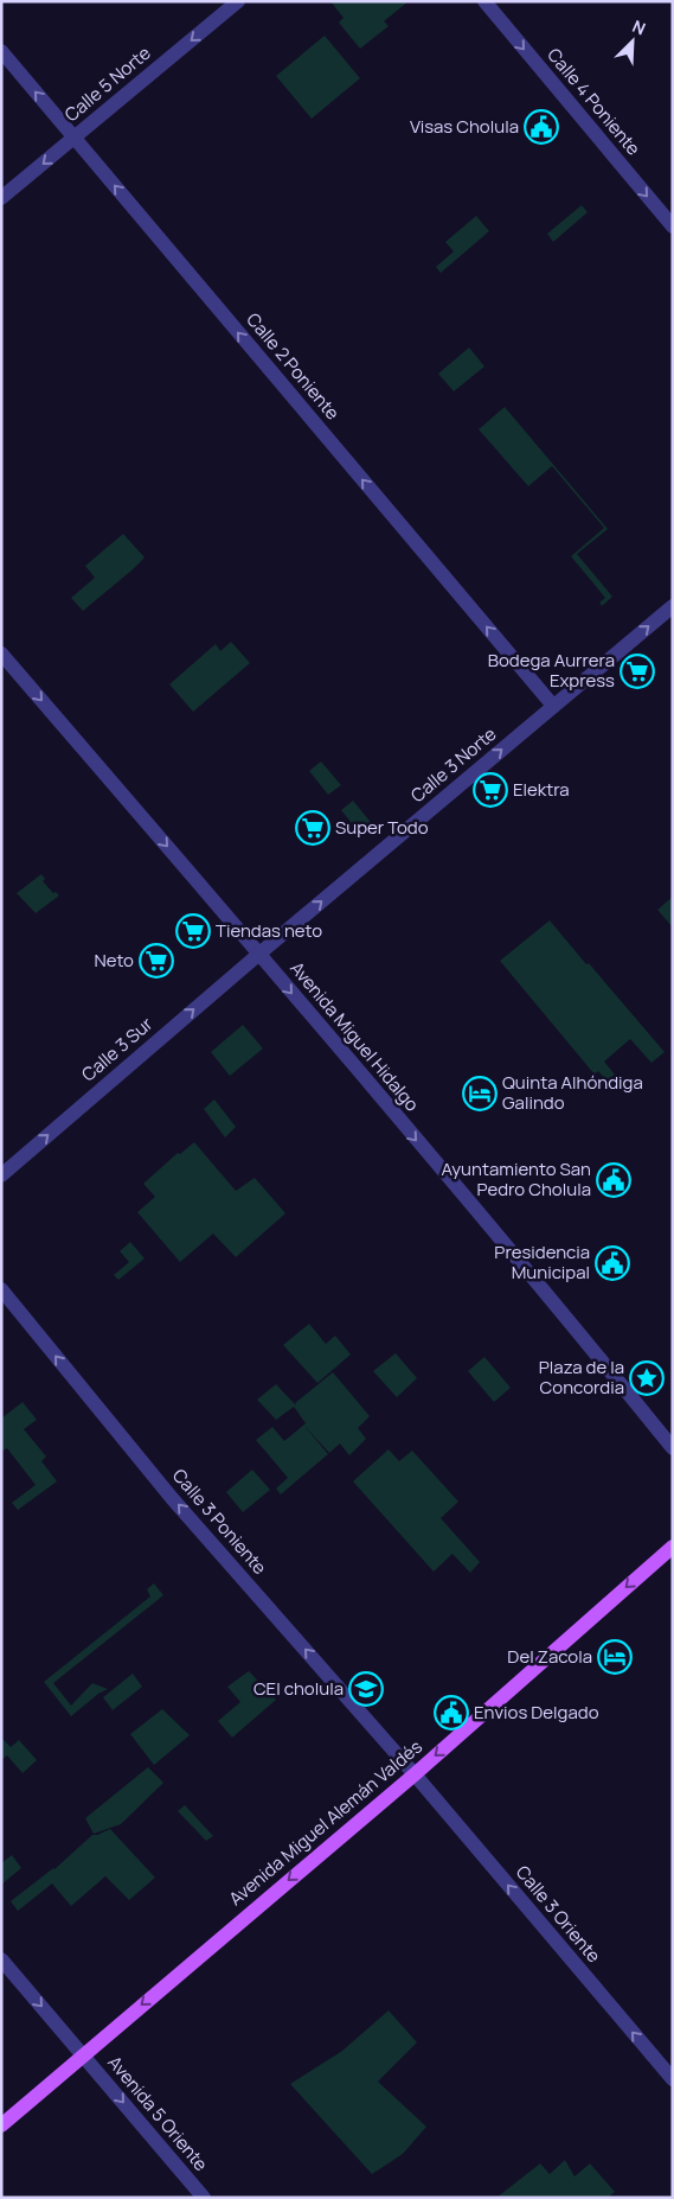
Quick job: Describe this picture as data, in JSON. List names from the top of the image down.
{
  "streets": {
    "main road": ["Avenida Miguel Alemán Valdés"],
    "street": [
      "Calle 5 Norte",
      "Calle 4 Poniente",
      "Calle 2 Poniente",
      "Calle 3 Norte",
      "Avenida Miguel Hidalgo",
      "Calle 3 Sur",
      "Calle 3 Poniente",
      "Calle 3 Oriente",
      "Avenida 5 Oriente"
    ]
  },
  "crossings": [
    ["Calle 5 Norte", "Calle 2 Poniente"],
    ["Calle 2 Poniente", "Calle 3 Norte"],
    ["Calle 3 Norte", "Avenida Miguel Hidalgo"],
    ["Calle 3 Norte", "Calle 3 Sur"],
    ["Avenida Miguel Hidalgo", "Calle 3 Sur"],
    ["Calle 3 Poniente", "Avenida Miguel Alemán Valdés"],
    ["Calle 3 Poniente", "Calle 3 Oriente"],
    ["Avenida Miguel Alemán Valdés", "Calle 3 Oriente"],
    ["Avenida Miguel Alemán Valdés", "Avenida 5 Oriente"]
  ],
  "one_way": [
    "Calle 5 Norte",
    "Calle 4 Poniente",
    "Calle 2 Poniente",
    "Calle 3 Norte",
    "Avenida Miguel Hidalgo",
    "Calle 3 Sur",
    "Calle 3 Poniente",
    "Avenida Miguel Alemán Valdés",
    "Calle 3 Oriente",
    "Avenida 5 Oriente"
  ],
  "places": {
    "public building": [
      "Visas Cholula",
      "Ayuntamiento San Pedro Cholula",
      "Presidencia Municipal",
      "Envios Delgado"
    ],
    "supermarket": [
      "Bodega Aurrera Express",
      "Elektra",
      "Super Todo",
      "Tiendas neto",
      "Neto"
    ],
    "hotel": ["Quinta Alhóndiga Galindo", "Del Zacola"],
    "place": ["Plaza de la Concordia"],
    "school or university": ["CEI cholula"]
  },
  "north": "top right"
}
